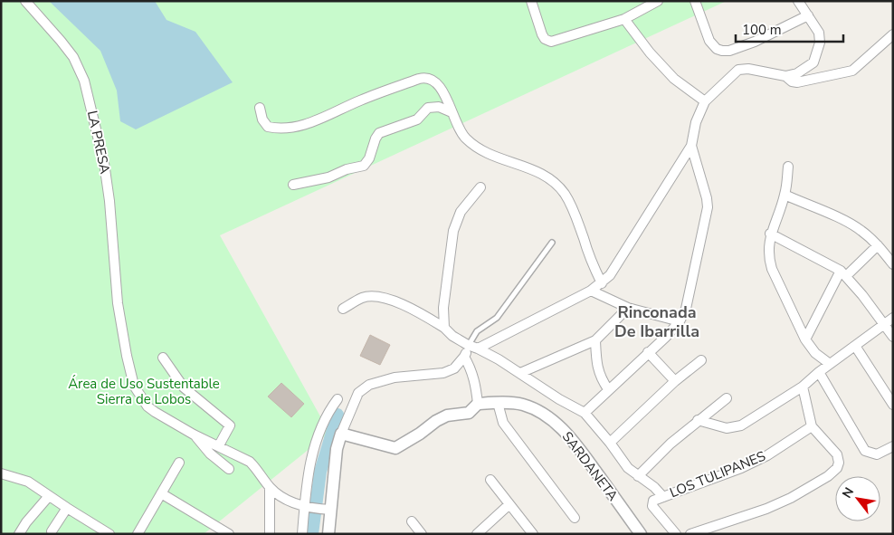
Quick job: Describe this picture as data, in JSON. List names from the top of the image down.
{
  "streets": {
    "street": ["LA PRESA", "SARDANETA", "LOS TULIPANES"]
  },
  "districts": ["Rinconada De Ibarrilla"],
  "parks": ["Área de Uso Sustentable Sierra de Lobos"],
  "scale_bar": "100 m",
  "north": "top left"
}
